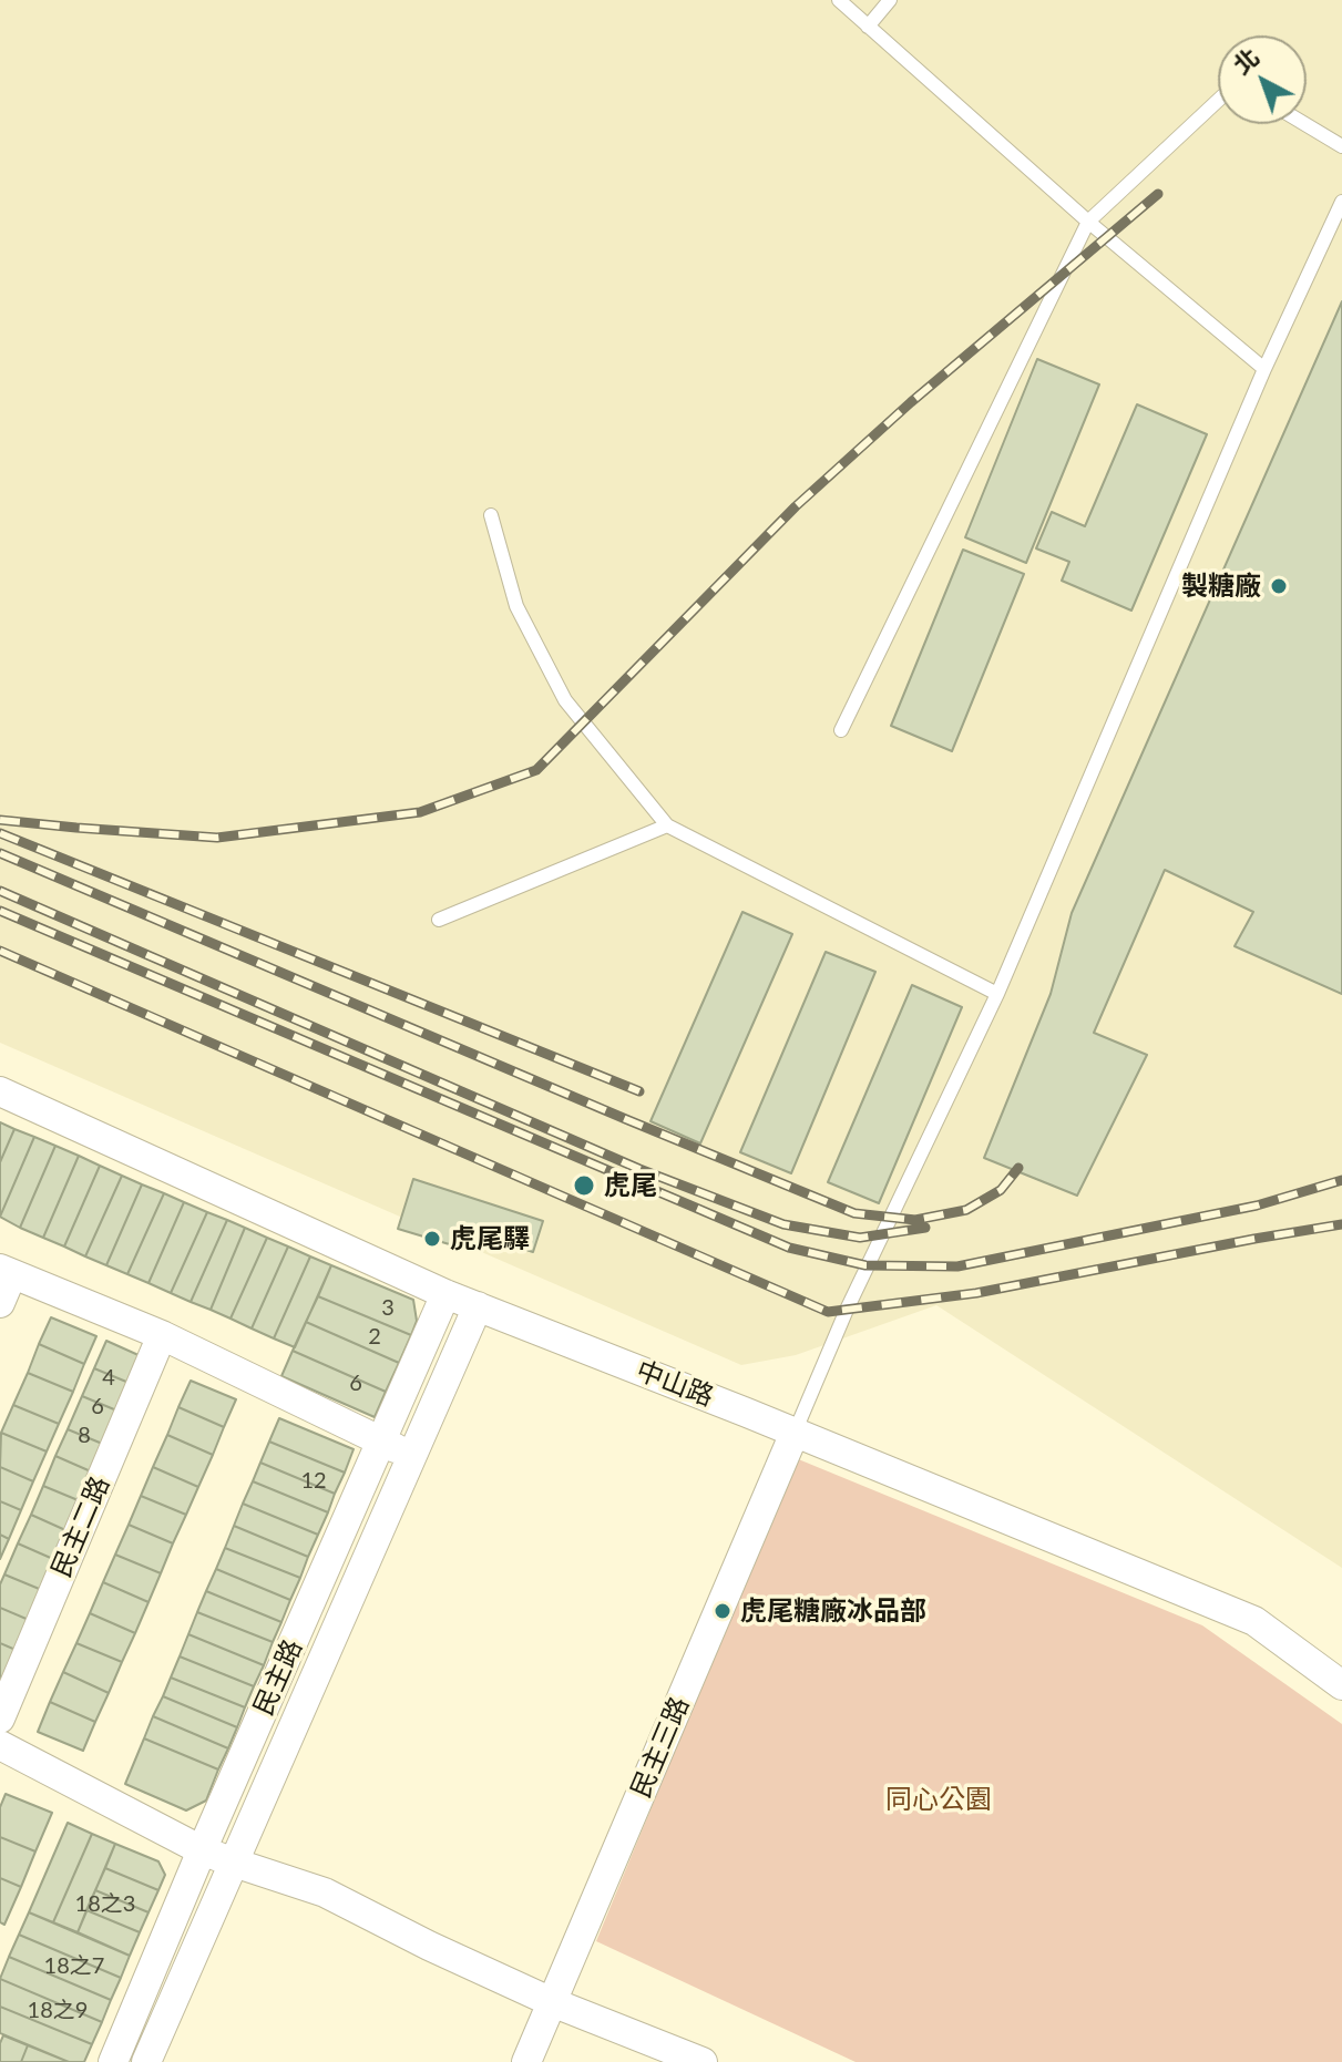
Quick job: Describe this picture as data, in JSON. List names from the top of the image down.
{
  "streets": {
    "street": [
      "中山路",
      "民主二路",
      "民主路",
      "民主三路"
    ]
  },
  "crossings": [
    ["中山路", "民主路"],
    ["中山路", "民主三路"]
  ],
  "parks": ["同心公園"],
  "places": [
    "製糖廠",
    "虎尾",
    "虎尾驛",
    "虎尾糖廠冰品部"
  ],
  "house_numbers": [
    "3",
    "2",
    "4",
    "6",
    "6",
    "8",
    "12",
    "18之3",
    "18之7",
    "18之9"
  ],
  "north": "top left"
}
